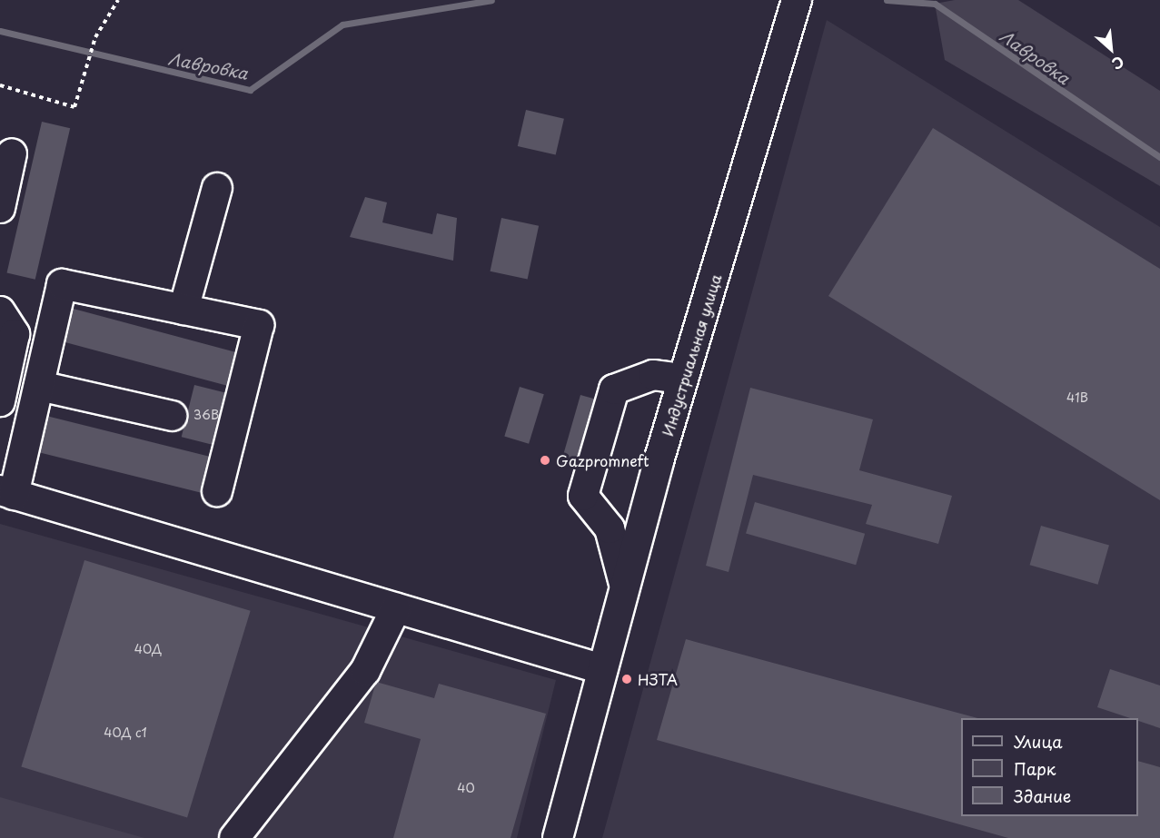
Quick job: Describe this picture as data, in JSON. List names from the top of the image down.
{
  "streets": {
    "street": ["Индустриальная улица"]
  },
  "water": ["Лавровка"],
  "places": ["Gazpromneft", "НЗТА"],
  "house_numbers": [
    "41В",
    "36В",
    "40Д",
    "40Д с1",
    "40"
  ],
  "legend": ["Улица", "Парк", "Здание"],
  "north": "bottom right"
}
